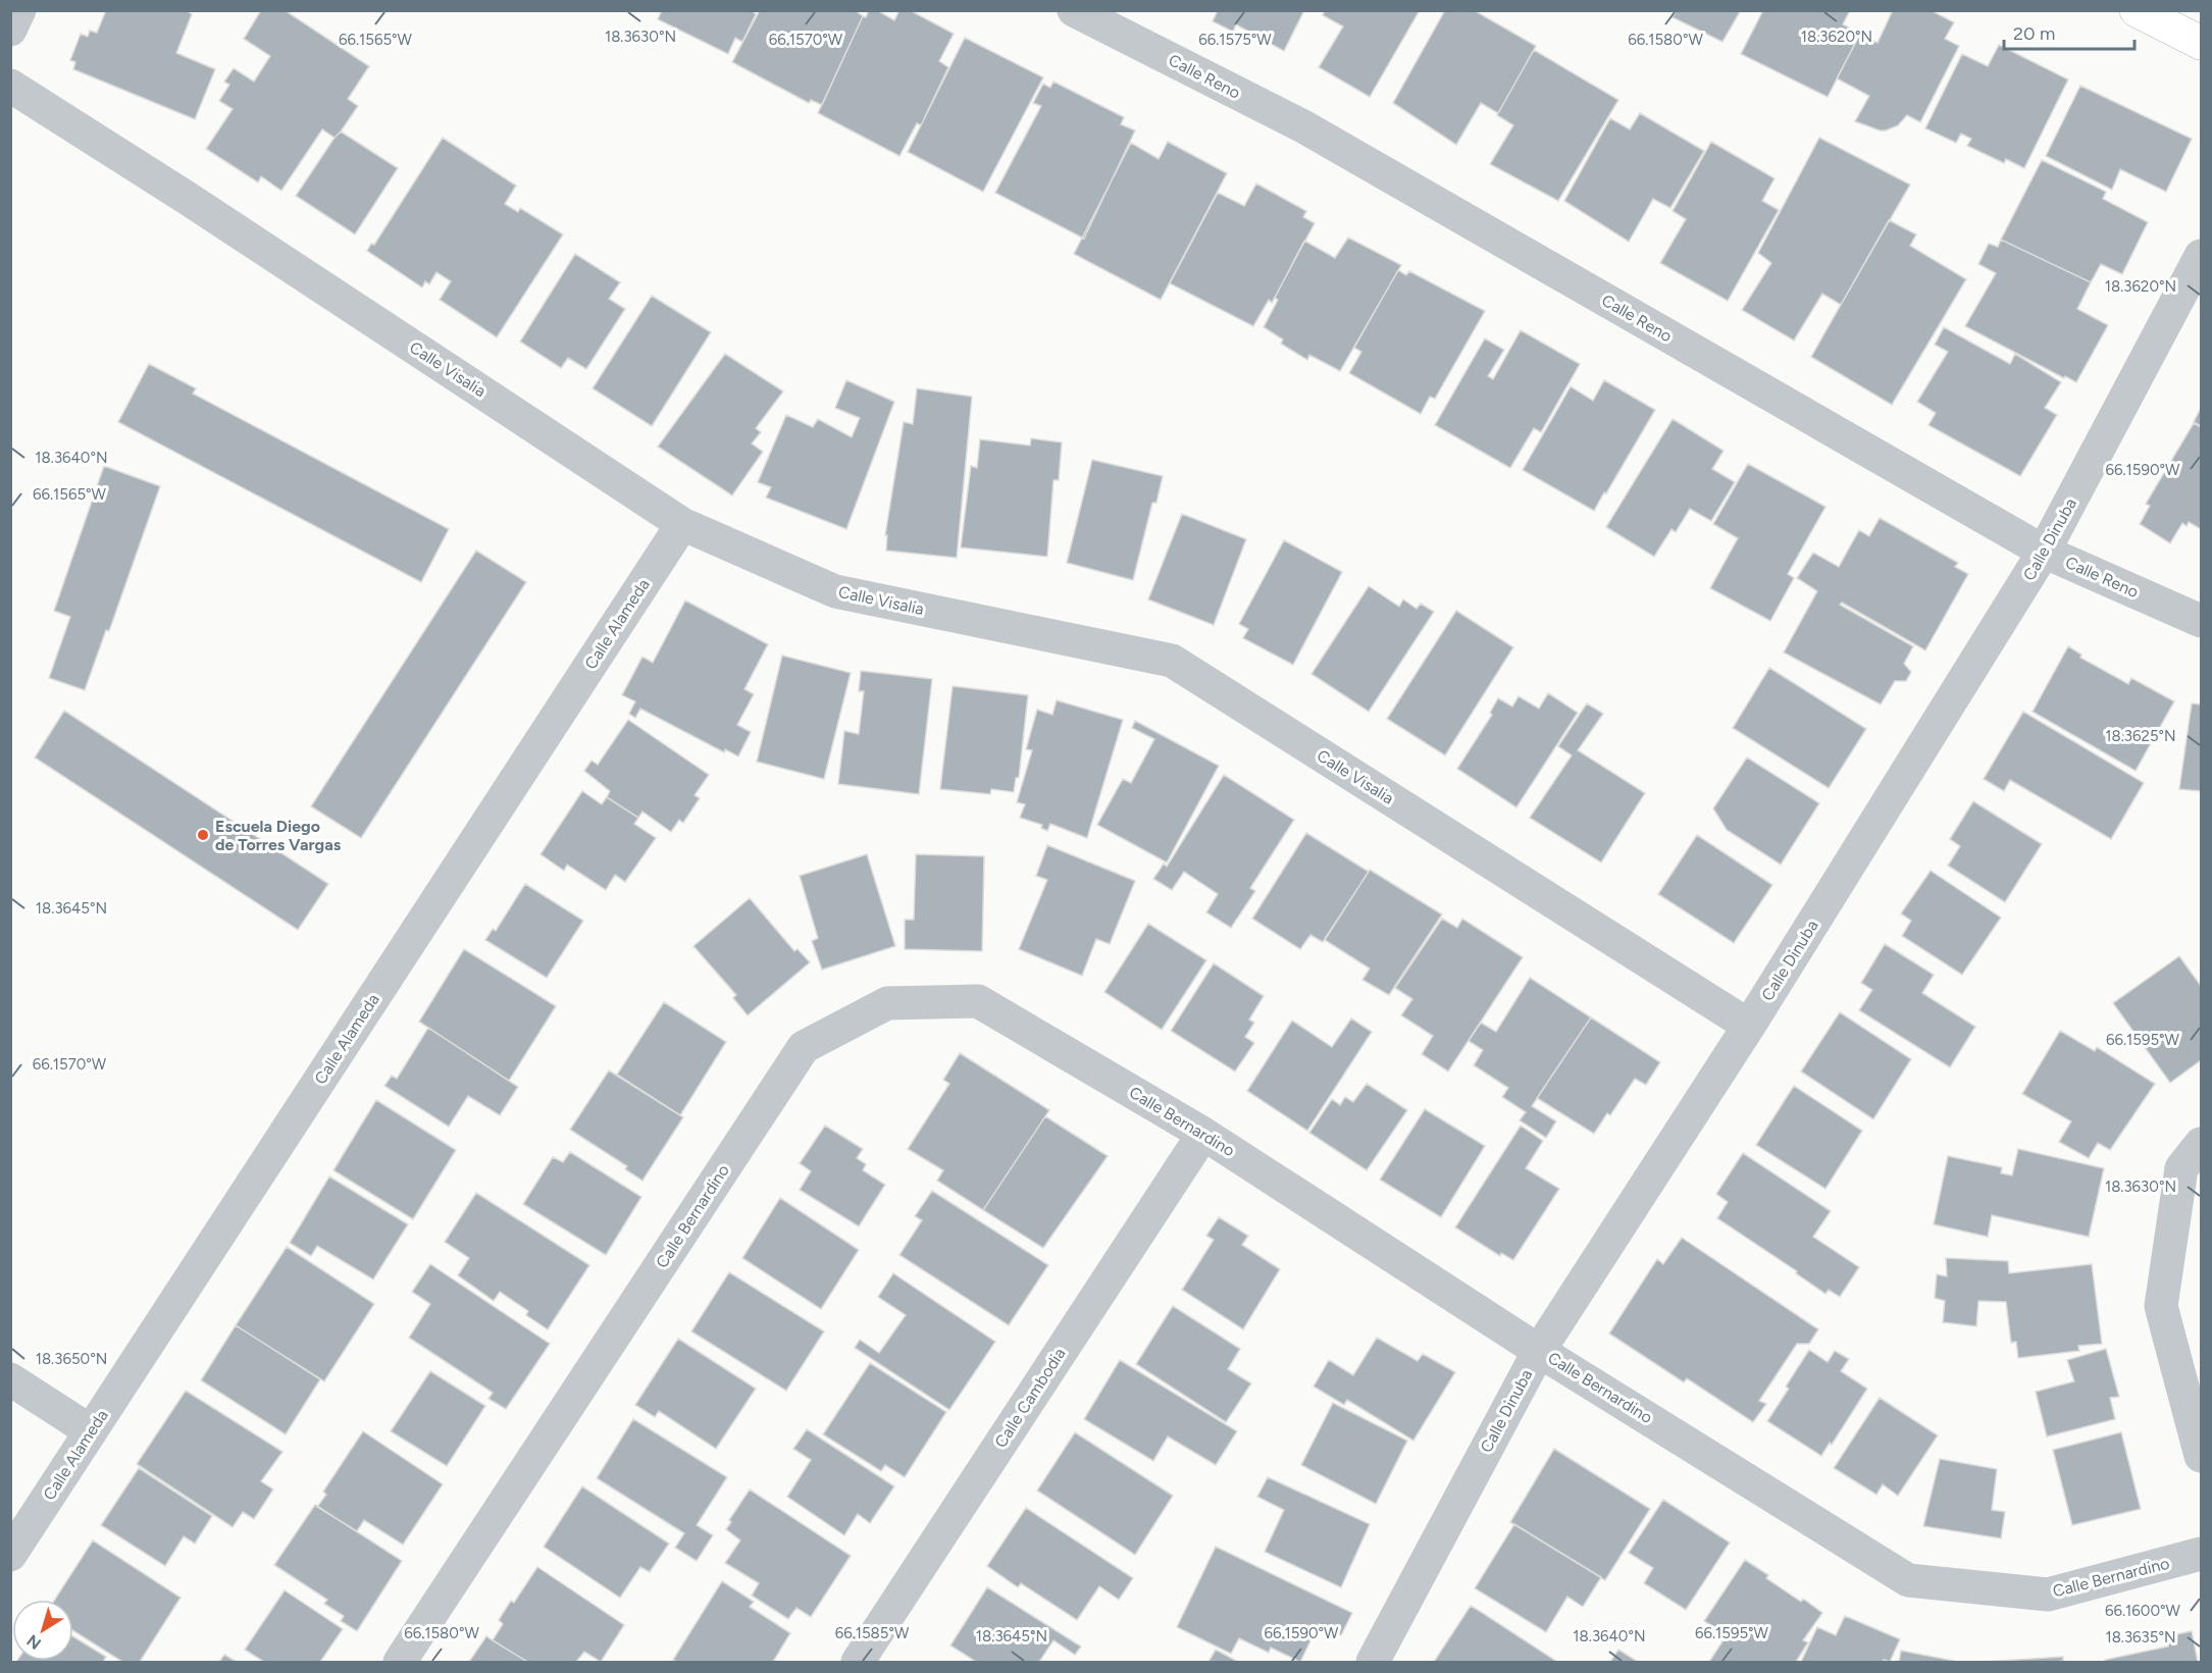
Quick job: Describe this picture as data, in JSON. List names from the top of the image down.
{
  "streets": {
    "street": [
      "Calle Reno",
      "Calle Visalia",
      "Calle Dinuba",
      "Calle Alameda",
      "Calle Bernardino",
      "Calle Cambodia"
    ]
  },
  "crossings": [
    ["Calle Reno", "Calle Dinuba"],
    ["Calle Visalia", "Calle Dinuba"],
    ["Calle Visalia", "Calle Alameda"],
    ["Calle Dinuba", "Calle Bernardino"],
    ["Calle Bernardino", "Calle Cambodia"]
  ],
  "places": ["Escuela Diego de Torres Vargas"],
  "scale_bar": "20 m",
  "north": "bottom left",
  "coordinates": [
    "18.3620°N",
    "18.3630°N",
    "66.1565°W",
    "66.1570°W",
    "66.1575°W",
    "66.1580°W",
    "18.3640°N",
    "66.1590°W",
    "18.3625°N",
    "18.3645°N",
    "66.1595°W",
    "18.3650°N",
    "66.1600°W",
    "66.1585°W",
    "18.3635°N"
  ]
}
